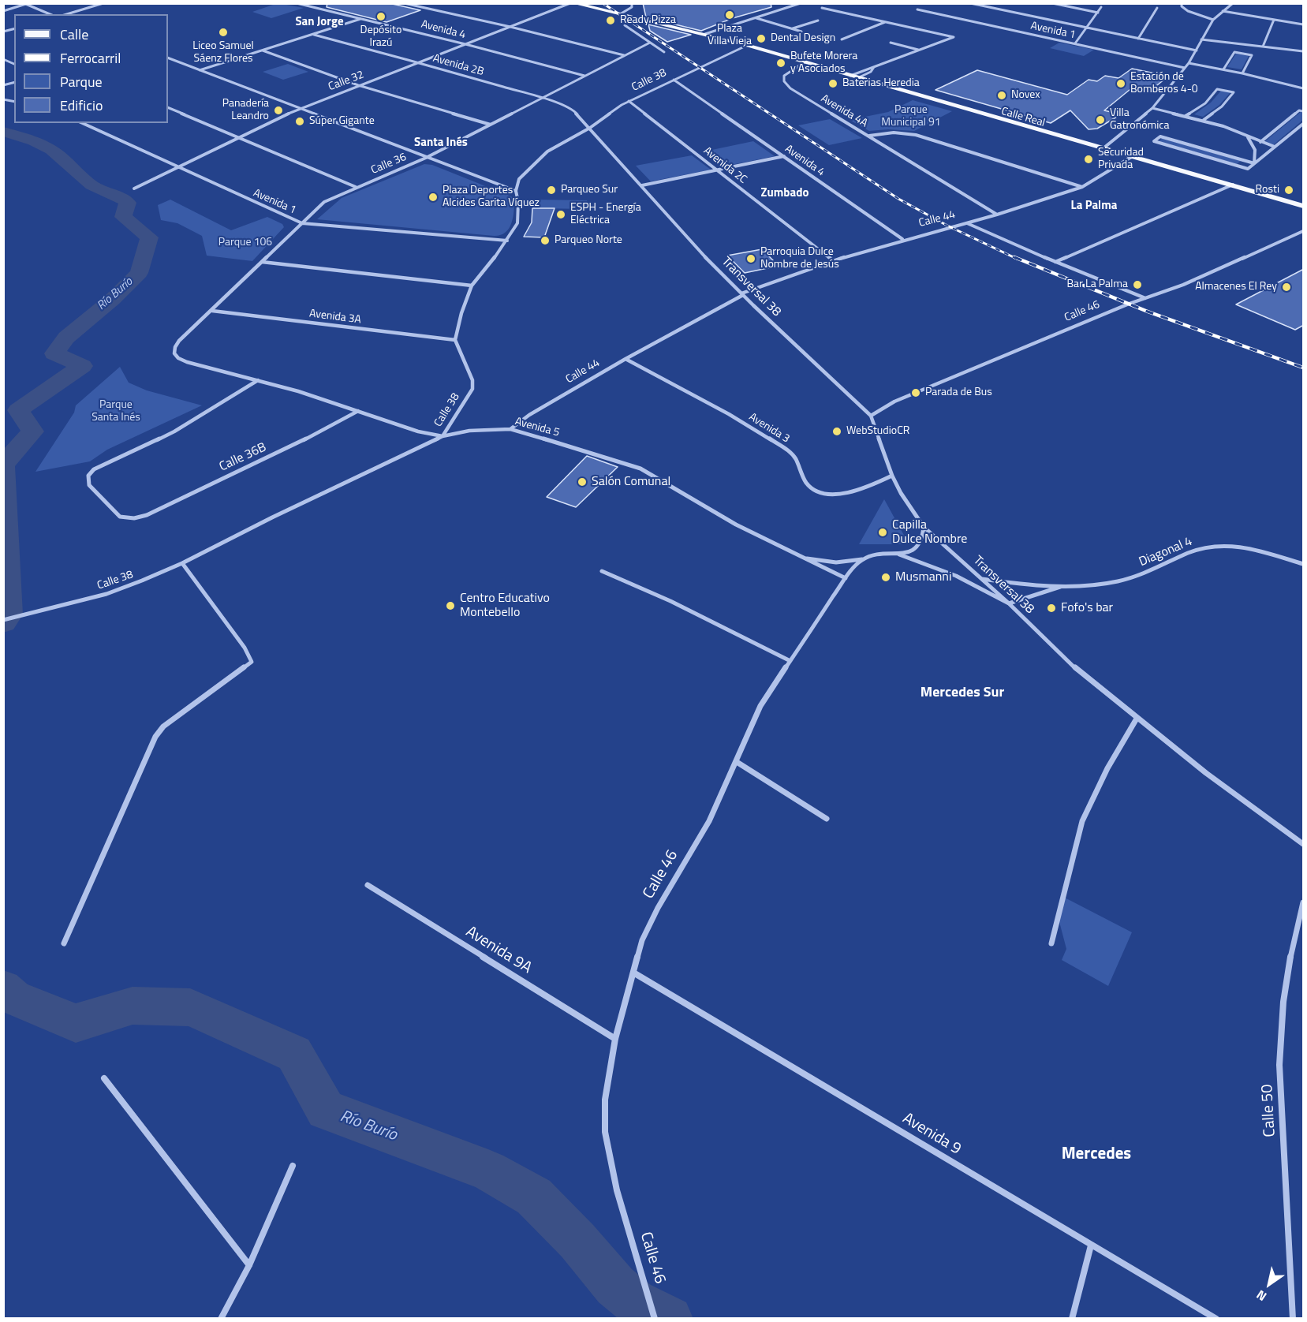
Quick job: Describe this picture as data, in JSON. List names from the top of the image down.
{
  "streets": {
    "main road": ["Calle Real"],
    "street": [
      "Avenida 4",
      "Avenida 1",
      "Avenida 2B",
      "Calle 38",
      "Calle 32",
      "Avenida 4A",
      "Calle 36",
      "Avenida 2C",
      "Calle 44",
      "Transversal 38",
      "Calle 46",
      "Avenida 3A",
      "Avenida 5",
      "Avenida 3",
      "Calle 36B",
      "Diagonal 4",
      "Avenida 9A",
      "Calle 50",
      "Avenida 9"
    ]
  },
  "crossings": [
    ["Avenida 4", "Calle 38"],
    ["Avenida 4", "Calle 32"],
    ["Avenida 4", "Calle 36"],
    ["Avenida 4", "Calle 44"],
    ["Avenida 1", "Calle 32"],
    ["Avenida 1", "Calle 36"],
    ["Avenida 2B", "Calle 38"],
    ["Avenida 2B", "Calle 32"],
    ["Avenida 2B", "Calle 36"],
    ["Avenida 2B", "Transversal 38"],
    ["Calle 38", "Calle Real"],
    ["Calle 38", "Avenida 2C"],
    ["Calle 38", "Transversal 38"],
    ["Calle 38", "Avenida 3A"],
    ["Calle 38", "Avenida 5"],
    ["Calle 32", "Calle Real"],
    ["Avenida 4A", "Calle Real"],
    ["Avenida 4A", "Calle 44"],
    ["Calle Real", "Calle 44"],
    ["Calle 36", "Avenida 3A"],
    ["Calle 36", "Avenida 5"],
    ["Avenida 2C", "Calle 44"],
    ["Calle 44", "Transversal 38"],
    ["Calle 44", "Avenida 5"],
    ["Calle 44", "Avenida 3"],
    ["Transversal 38", "Calle 46"],
    ["Transversal 38", "Avenida 3"],
    ["Transversal 38", "Diagonal 4"],
    ["Calle 46", "Avenida 5"],
    ["Calle 46", "Avenida 9A"],
    ["Calle 46", "Avenida 9"],
    ["Avenida 5", "Calle 36B"]
  ],
  "districts": [
    "San Jorge",
    "Santa Inés",
    "Zumbado",
    "La Palma",
    "Mercedes Sur",
    "Mercedes"
  ],
  "water": ["Río Burío"],
  "parks": ["Parque Municipal 91", "Parque 106", "Parque Santa Inés"],
  "places": [
    "Plaza Villa Vieja",
    "Depósito Irazú",
    "Ready Pizza",
    "Liceo Samuel Sáenz Flores",
    "Dental Design",
    "Bufete Morera y Asociados",
    "Baterias Heredia",
    "Estación de Bomberos 4-0",
    "Novex",
    "Panadería Leandro",
    "Villa Gatronómica",
    "Súper Gigante",
    "Securidad Privada",
    "Parqueo Sur",
    "Rosti",
    "Plaza Deportes Alcides Garita Víquez",
    "ESPH - Energía Eléctrica",
    "Parqueo Norte",
    "Parroquia Dulce Nombre de Jesús",
    "Bar La Palma",
    "Almacenes El Rey",
    "Parada de Bus",
    "WebStudioCR",
    "Salón Comunal",
    "Capilla Dulce Nombre",
    "Musmanni",
    "Centro Educativo Montebello",
    "Fofo's bar"
  ],
  "legend": [
    "Calle",
    "Ferrocarril",
    "Parque",
    "Edificio"
  ],
  "north": "bottom left"
}
